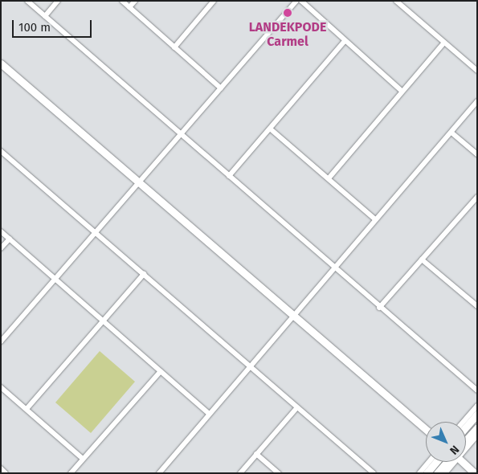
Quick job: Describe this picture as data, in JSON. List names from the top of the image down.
{
  "places": ["LANDEKPODE Carmel"],
  "scale_bar": "100 m",
  "north": "bottom right"
}
